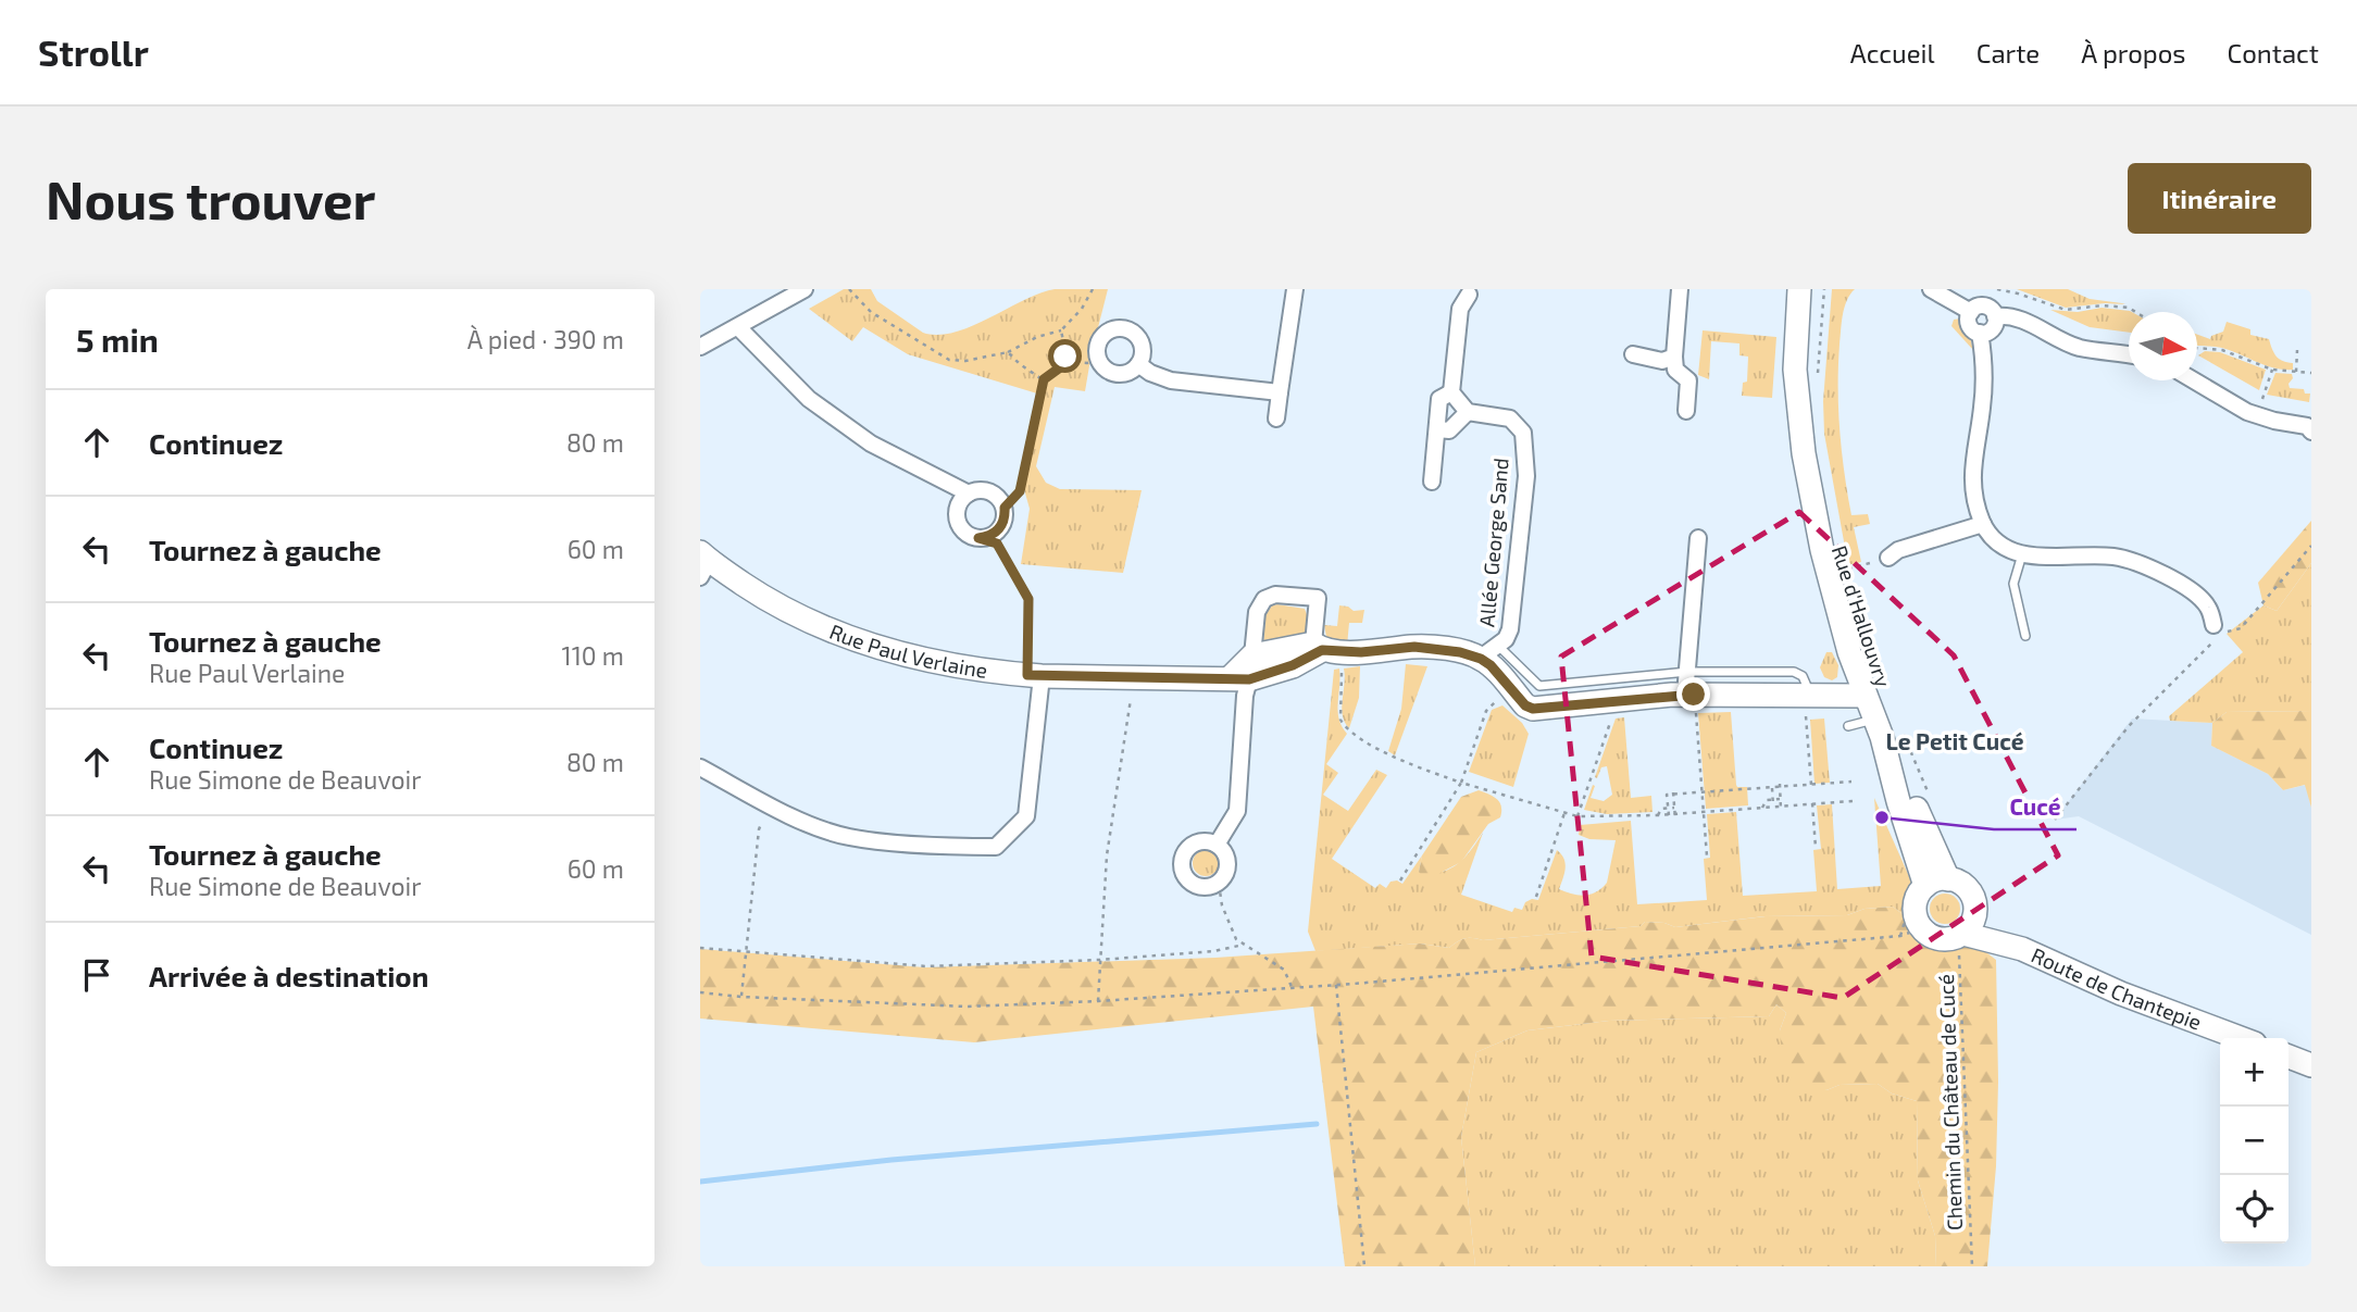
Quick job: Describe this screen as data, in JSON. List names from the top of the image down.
{
  "streets": {
    "street": [
      "Allée George Sand",
      "Rue d'Hallouvry",
      "Rue Paul Verlaine",
      "Route de Chantepie"
    ],
    "path": ["Chemin du Château de Cucé"]
  },
  "crossings": [
    ["Rue d'Hallouvry", "Route de Chantepie"],
    ["Rue d'Hallouvry", "Chemin du Château de Cucé"],
    ["Route de Chantepie", "Chemin du Château de Cucé"]
  ],
  "districts": ["Le Petit Cucé"],
  "places": ["Cucé"],
  "north": "right",
  "page": {
    "header": "Strollr",
    "nav": [
      "Accueil",
      "Carte",
      "À propos",
      "Contact"
    ],
    "buttons": "Itinéraire",
    "title": "Nous trouver",
    "heading": ["5 min", "À pied · 390 m"],
    "list": [
      ["Continuez", "80 m"],
      ["Tournez à gauche", "60 m"],
      ["Tournez à gauche", "Rue Paul Verlaine", "110 m"],
      ["Continuez", "Rue Simone de Beauvoir", "80 m"],
      ["Tournez à gauche", "Rue Simone de Beauvoir", "60 m"],
      "Arrivée à destination"
    ],
    "map_buttons": ["+", "−"]
  }
}
